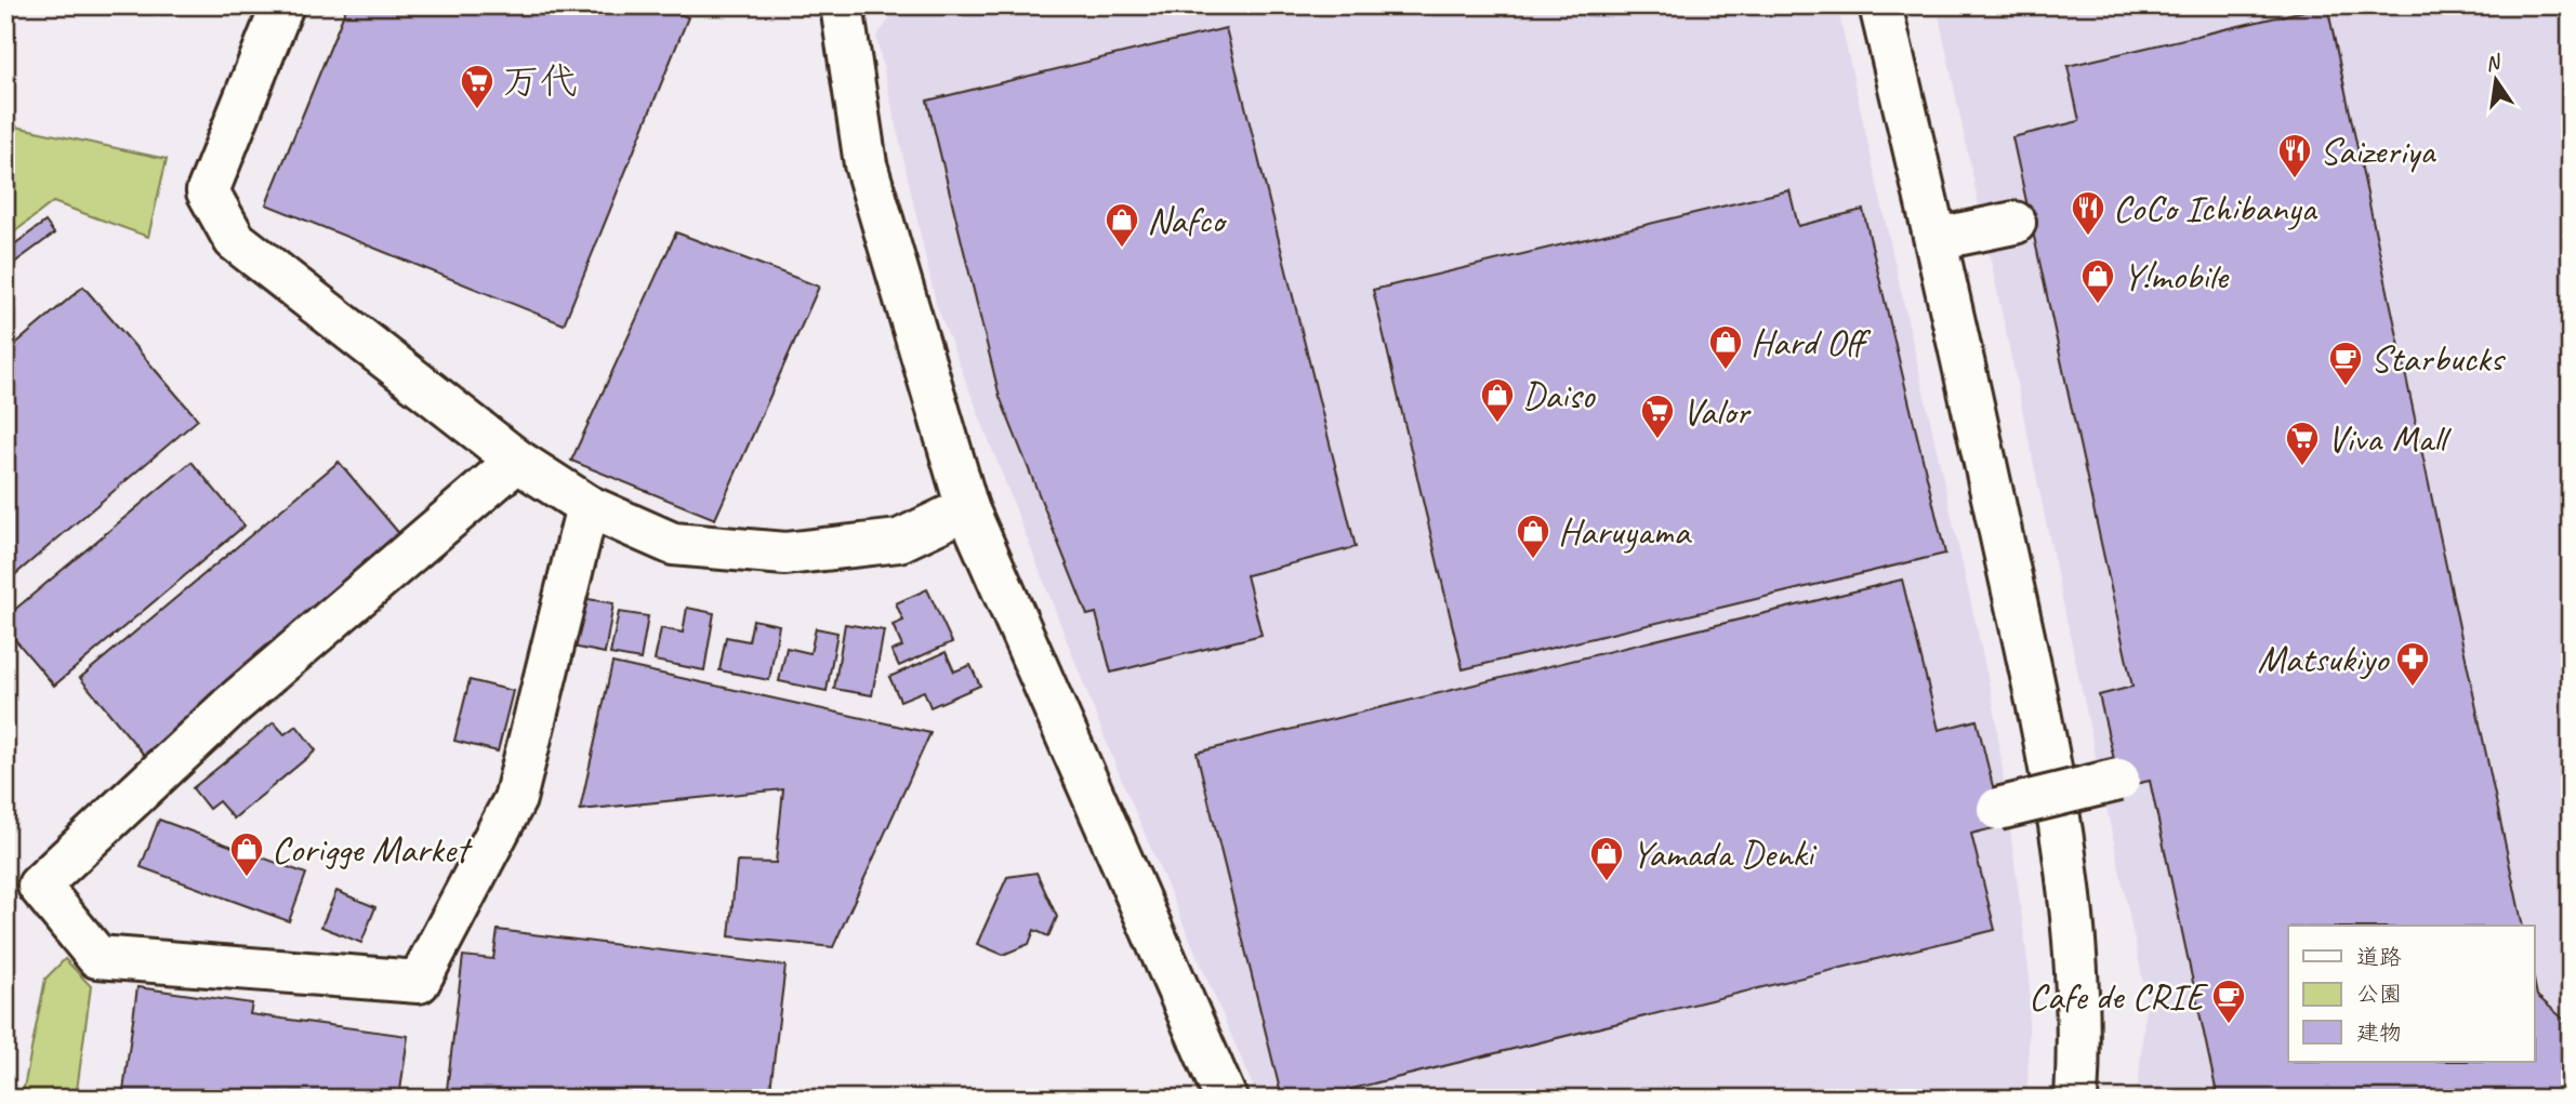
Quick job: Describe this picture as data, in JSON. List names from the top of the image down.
{
  "places": {
    "supermarket": ["万代", "Valor", "Viva Mall"],
    "restaurant": ["Saizeriya", "CoCo Ichibanya"],
    "shop": [
      "Nafco",
      "Y!mobile",
      "Hard Off",
      "Daiso",
      "Haruyama",
      "Corigge Market",
      "Yamada Denki"
    ],
    "cafe": ["Starbucks", "Cafe de CRIE"],
    "pharmacy": ["Matsukiyo"]
  },
  "legend": ["道路", "公園", "建物"],
  "north": "top"
}
